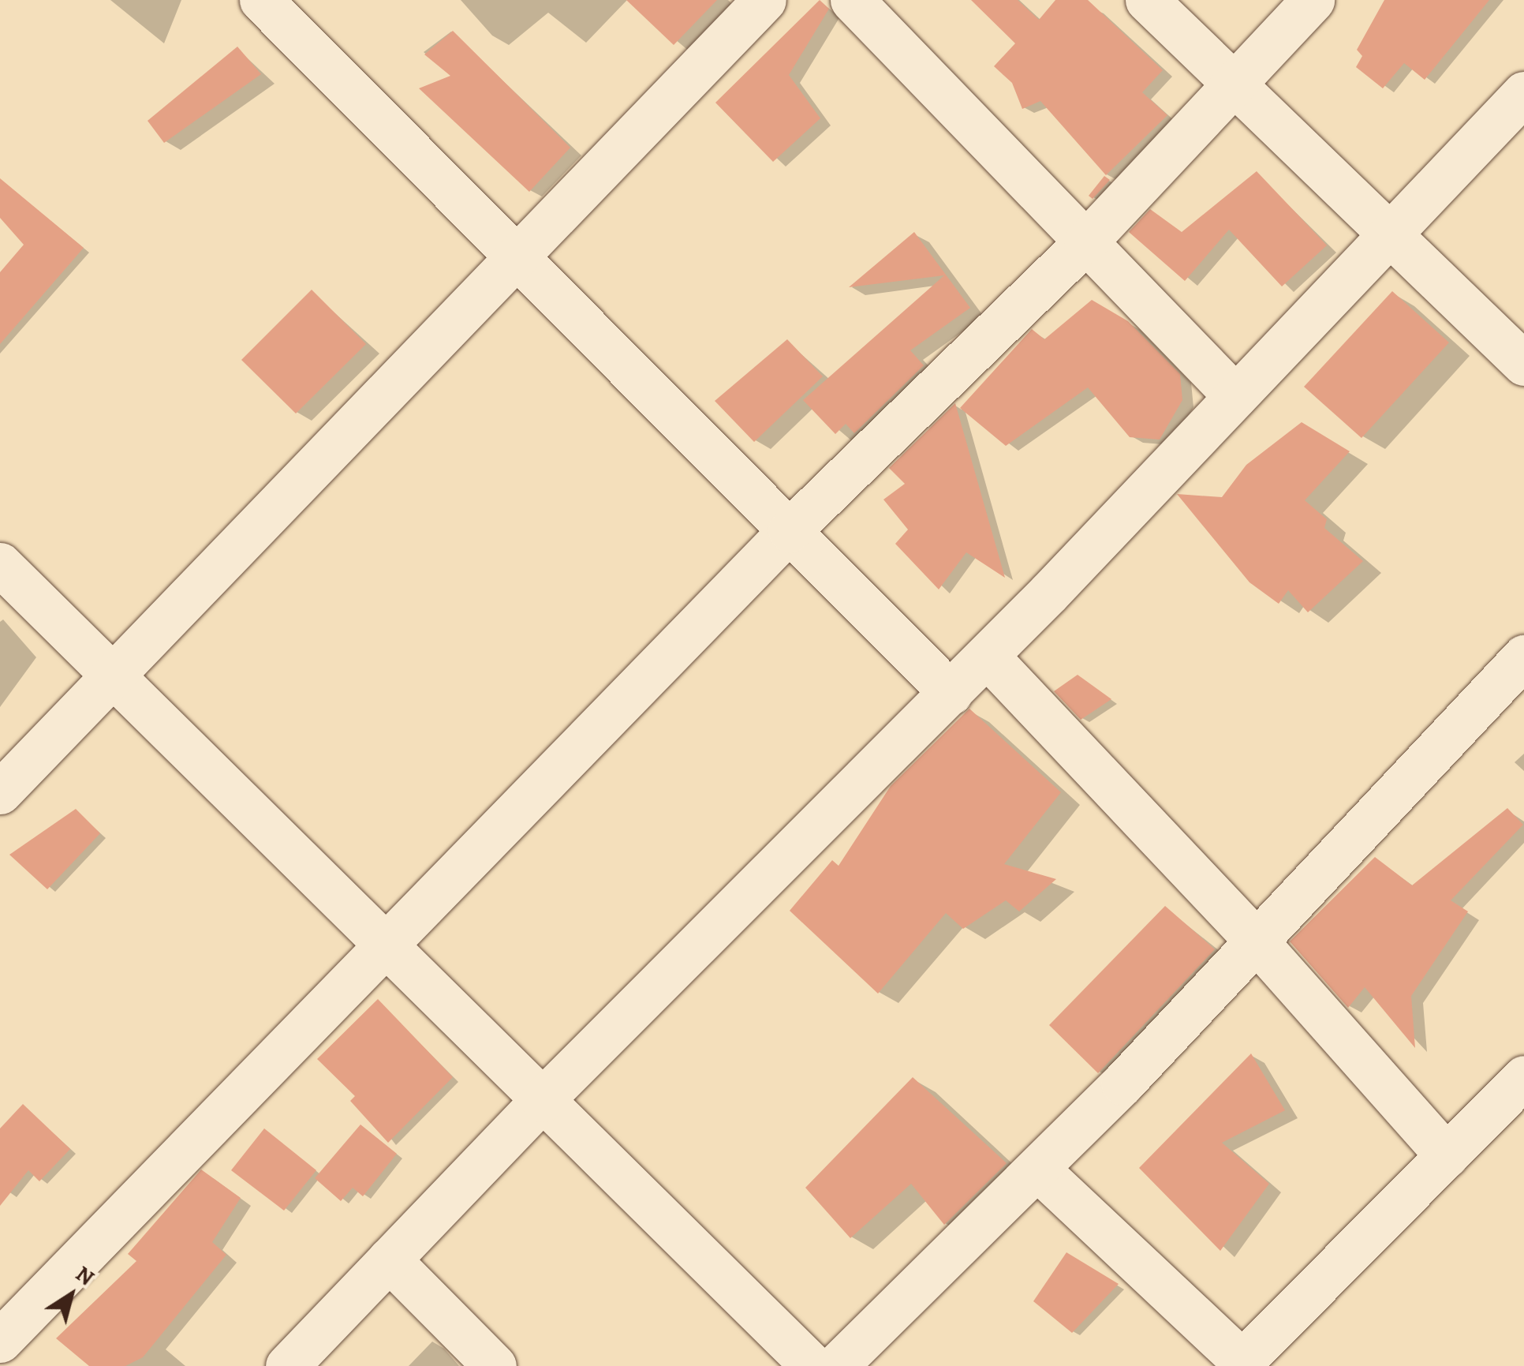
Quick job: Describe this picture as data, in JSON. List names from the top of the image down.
{
  "north": "top right"
}
